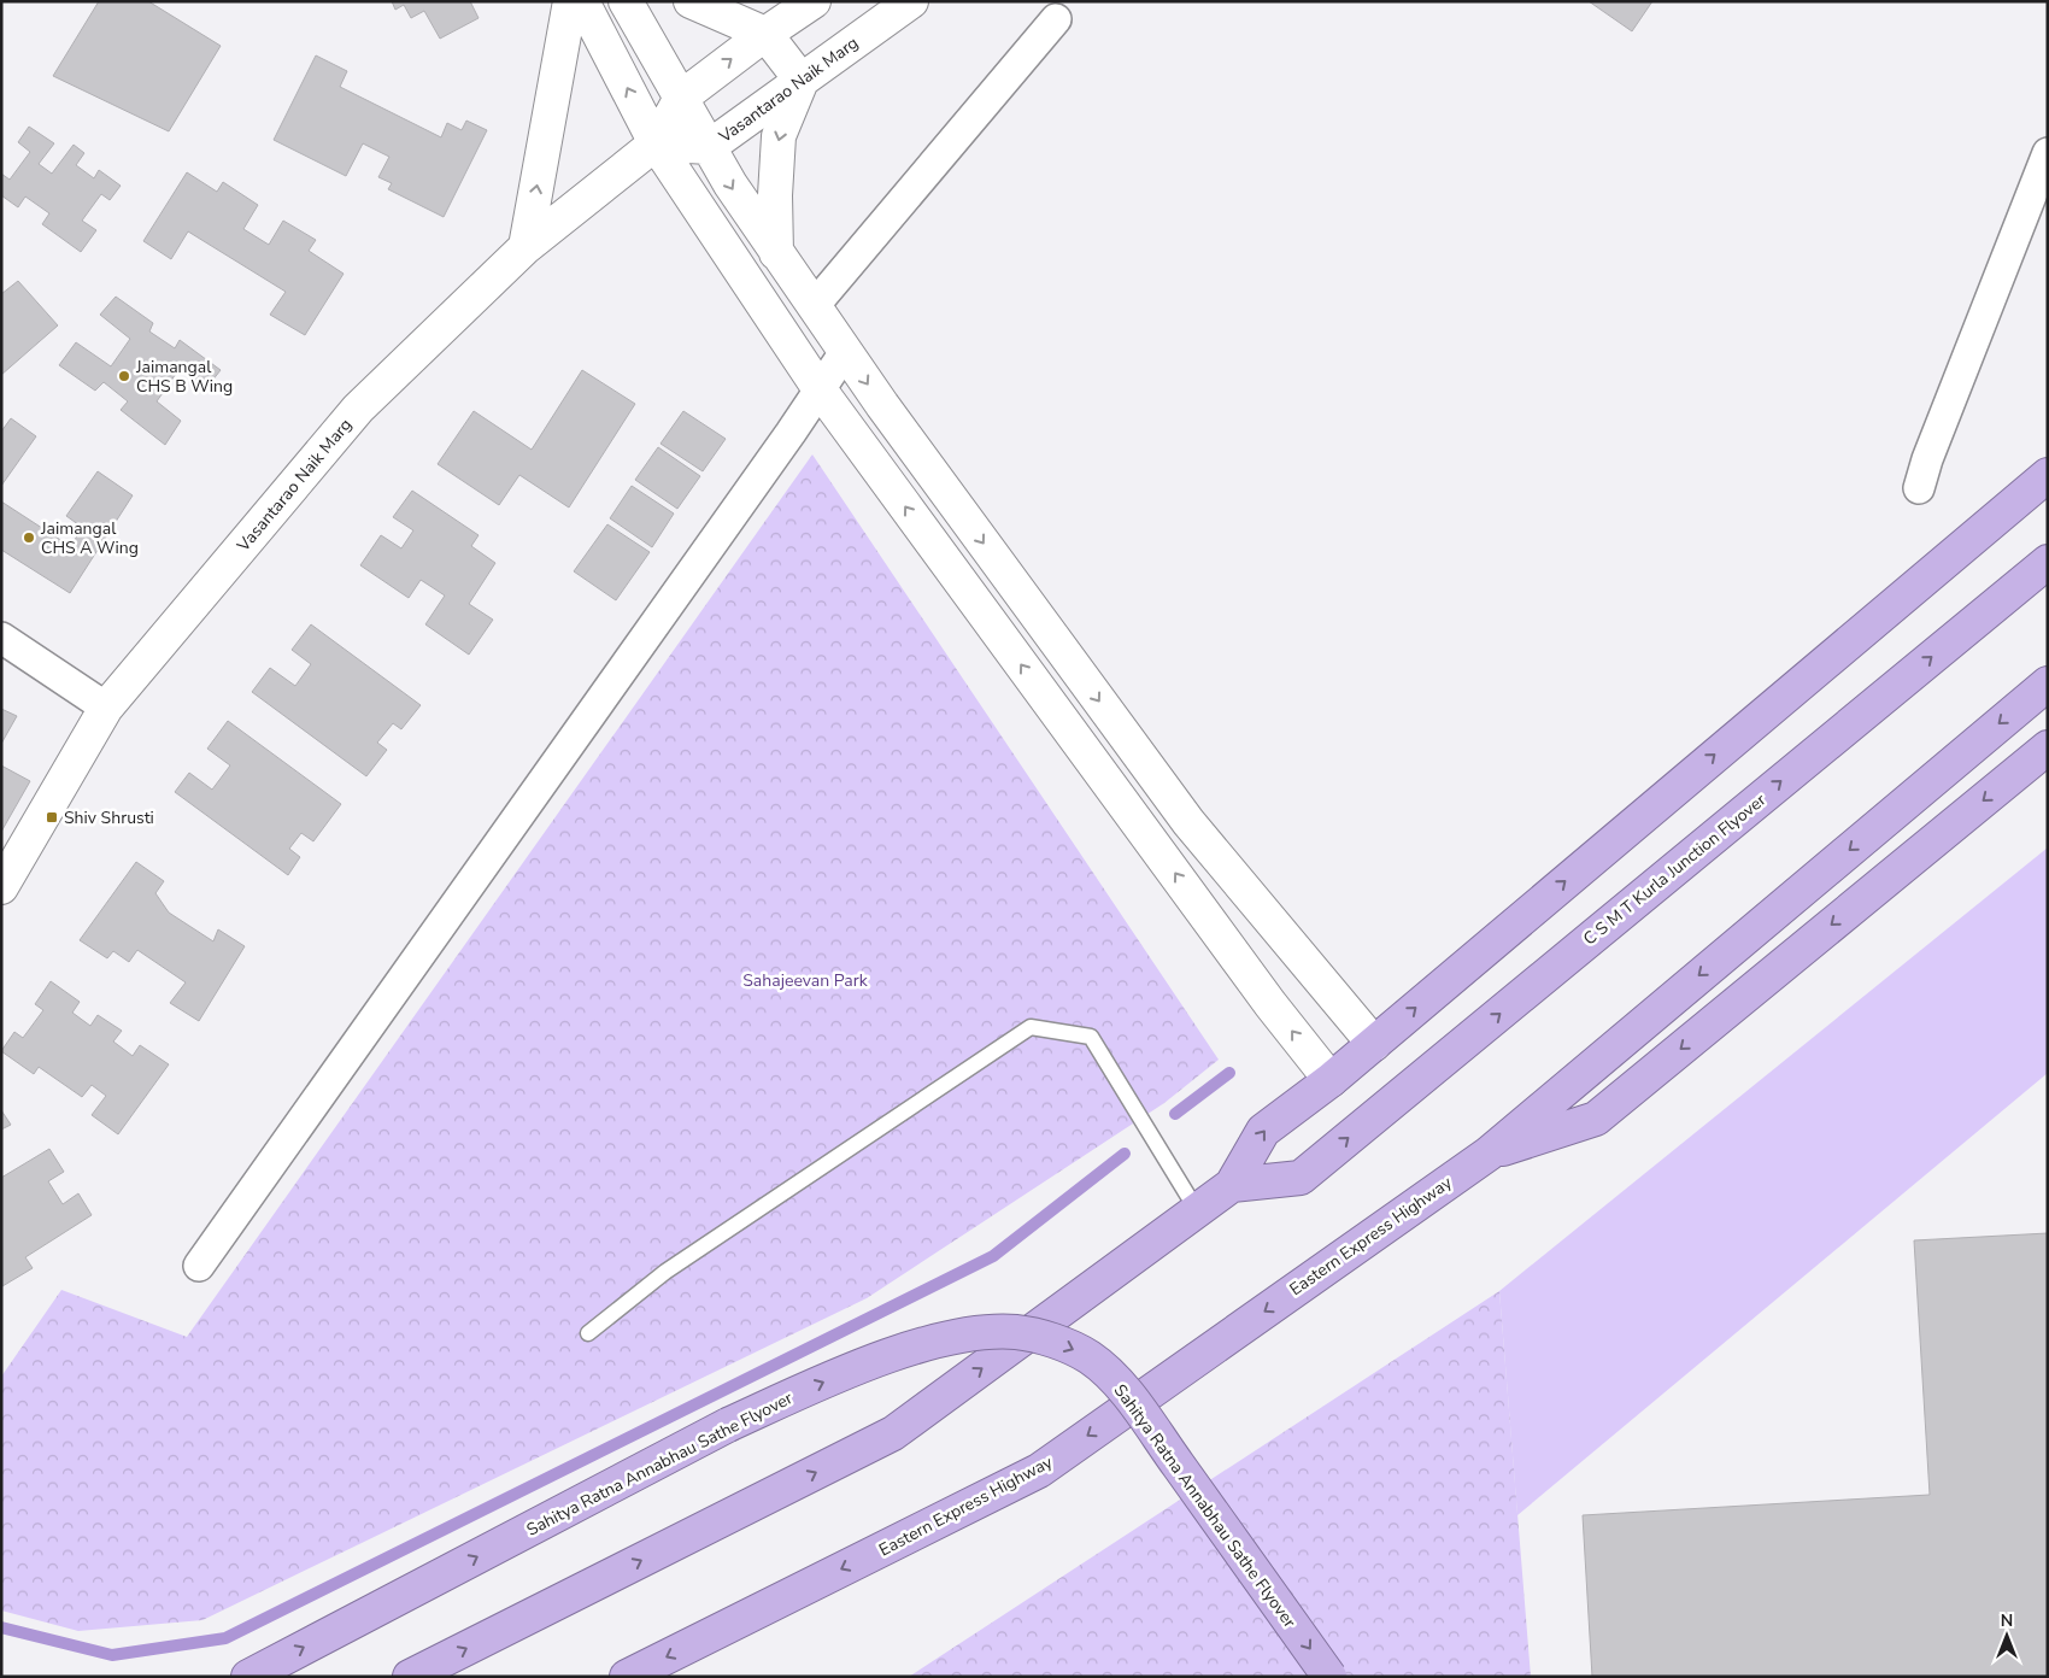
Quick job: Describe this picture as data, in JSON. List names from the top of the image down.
{
  "streets": {
    "highway": ["C S M T Kurla Junction Flyover", "Eastern Express Highway", "Sahitya Ratna Annabhau Sathe Flyover"],
    "street": ["Vasantarao Naik Marg"]
  },
  "one_way": ["Sahitya Ratna Annabhau Sathe Flyover"],
  "parks": ["Sahajeevan Park"],
  "places": {
    "other": ["Jaimangal CHS B Wing", "Jaimangal CHS A Wing"],
    "transit": ["Shiv Shrusti"]
  },
  "north": "top"
}
